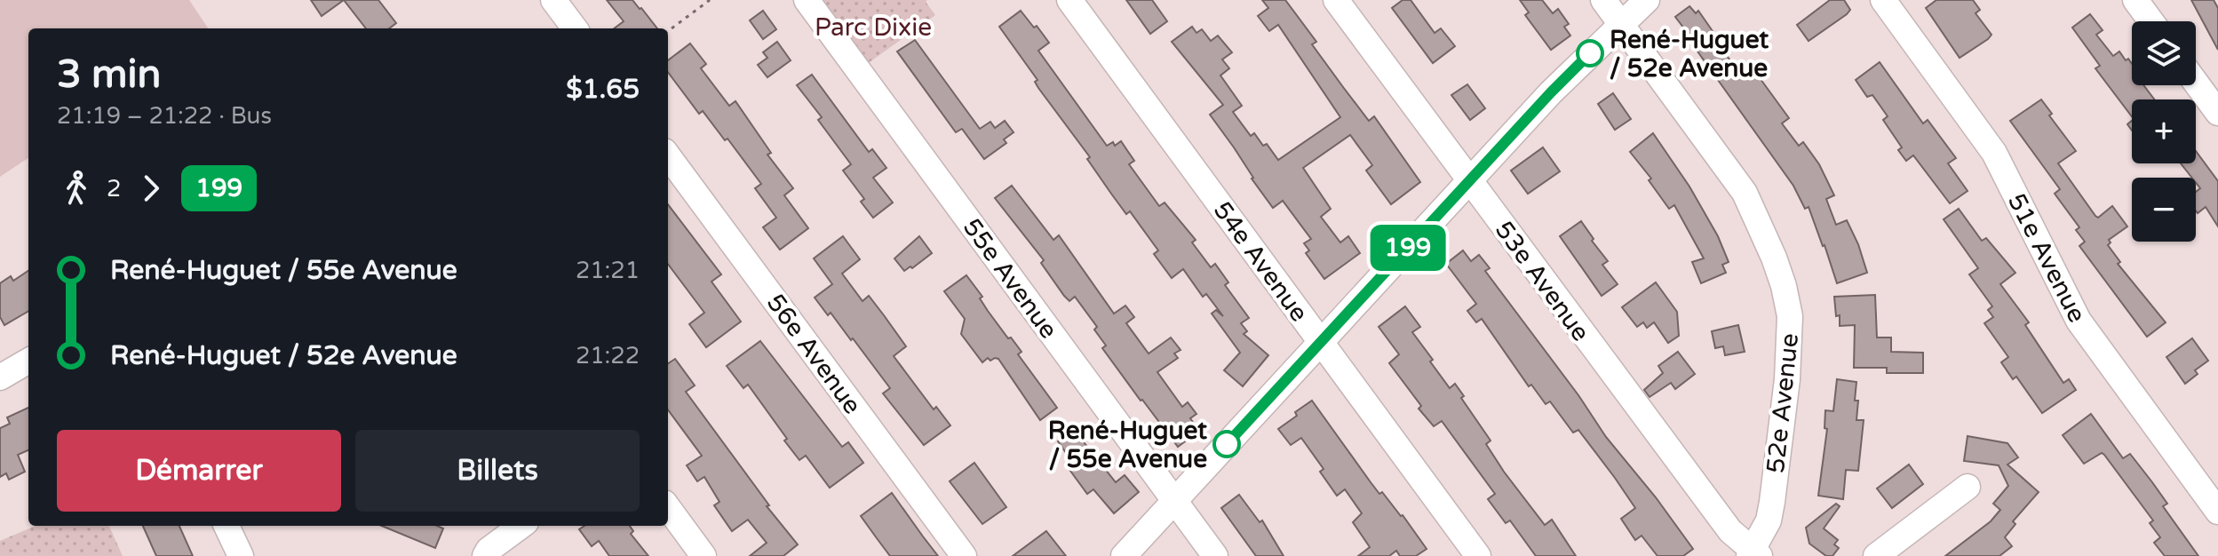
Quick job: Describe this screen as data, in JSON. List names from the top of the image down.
{
  "streets": {
    "street": [
      "51e Avenue",
      "54e Avenue",
      "55e Avenue",
      "53e Avenue",
      "56e Avenue",
      "52e Avenue"
    ]
  },
  "crossings": [
    ["53e Avenue", "52e Avenue"]
  ],
  "parks": ["Parc Dixie"],
  "places": ["René-Huguet / 52e Avenue", "René-Huguet / 55e Avenue"],
  "lines": ["bus line 199"],
  "page": {
    "on_map": "199",
    "map_buttons": ["+", "−"],
    "heading": ["3 min", "21:19 – 21:22 · Bus", "$1.65"],
    "legs": ["2", "199"],
    "list": [
      {
        "name": "René-Huguet / 55e Avenue",
        "value": "21:21"
      },
      {
        "name": "René-Huguet / 52e Avenue",
        "value": "21:22"
      }
    ],
    "buttons": ["Démarrer", "Billets"]
  }
}
